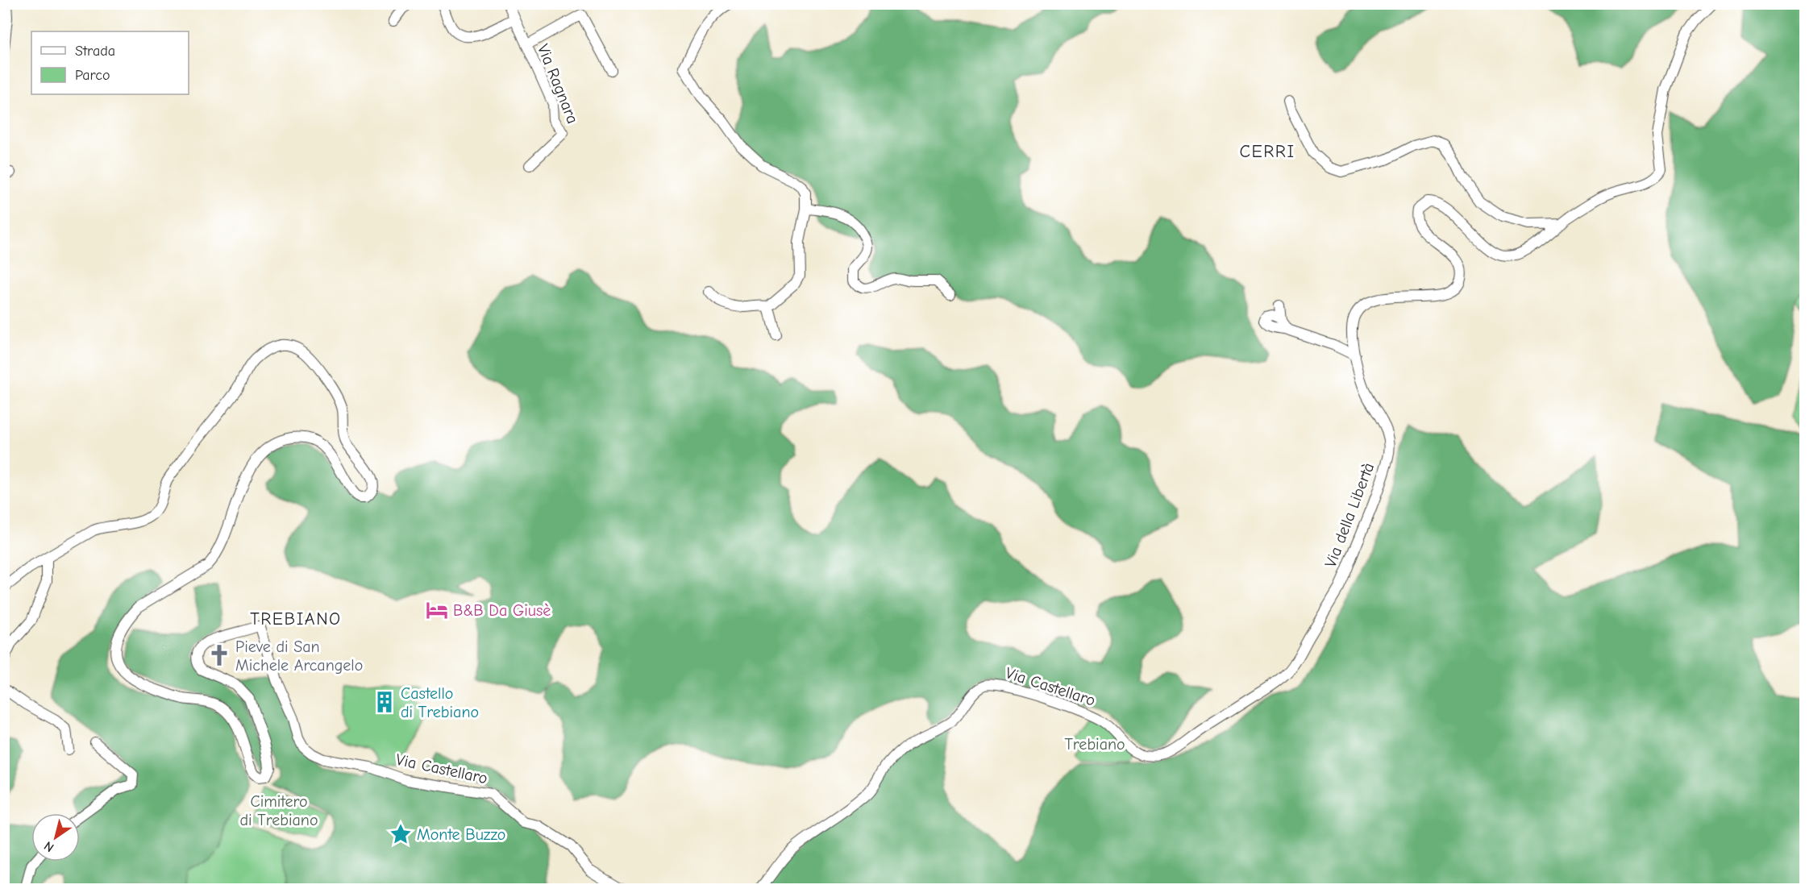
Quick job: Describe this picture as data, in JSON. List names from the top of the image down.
{
  "streets": {
    "street": ["Via Ragnara", "Via della Libertà", "Via Castellaro"]
  },
  "crossings": [
    ["Via della Libertà", "Via Castellaro"]
  ],
  "districts": ["CERRI", "TREBIANO"],
  "parks": ["Trebiano", "Cimitero di Trebiano"],
  "places": {
    "hotel": ["B&B Da Giusè"],
    "church": ["Pieve di San Michele Arcangelo"],
    "building": ["Castello di Trebiano"],
    "place": ["Monte Buzzo"]
  },
  "legend": ["Strada", "Parco"],
  "north": "bottom left"
}
